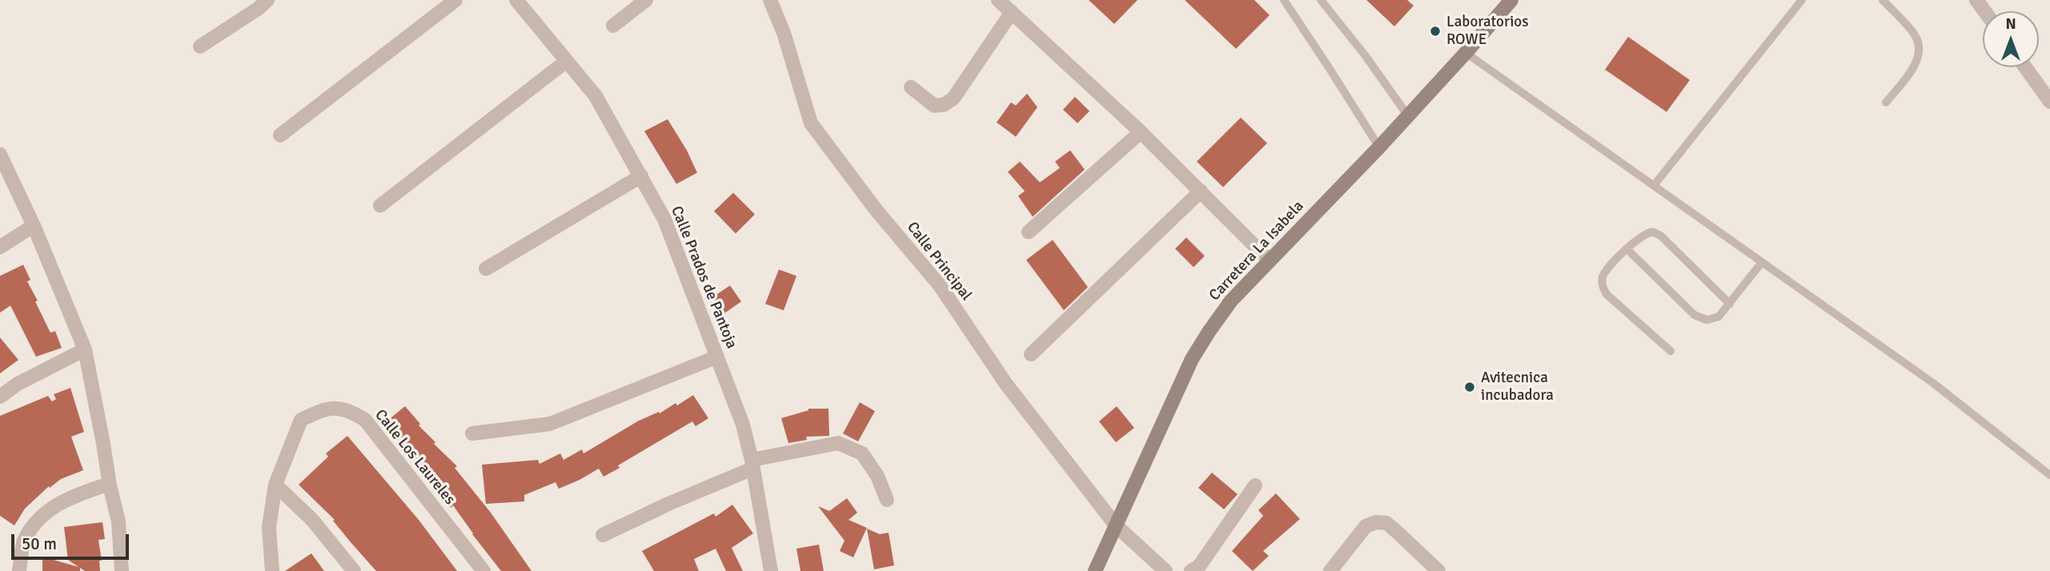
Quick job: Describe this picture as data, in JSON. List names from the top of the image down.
{
  "streets": {
    "main road": ["Carretera La Isabela"],
    "street": ["Calle Principal", "Calle Prados de Pantoja", "Calle Los Laureles"]
  },
  "crossings": [
    ["Carretera La Isabela", "Calle Principal"]
  ],
  "places": ["Laboratorios ROWE", "Avitecnica incubadora"],
  "scale_bar": "50 m",
  "north": "top"
}
